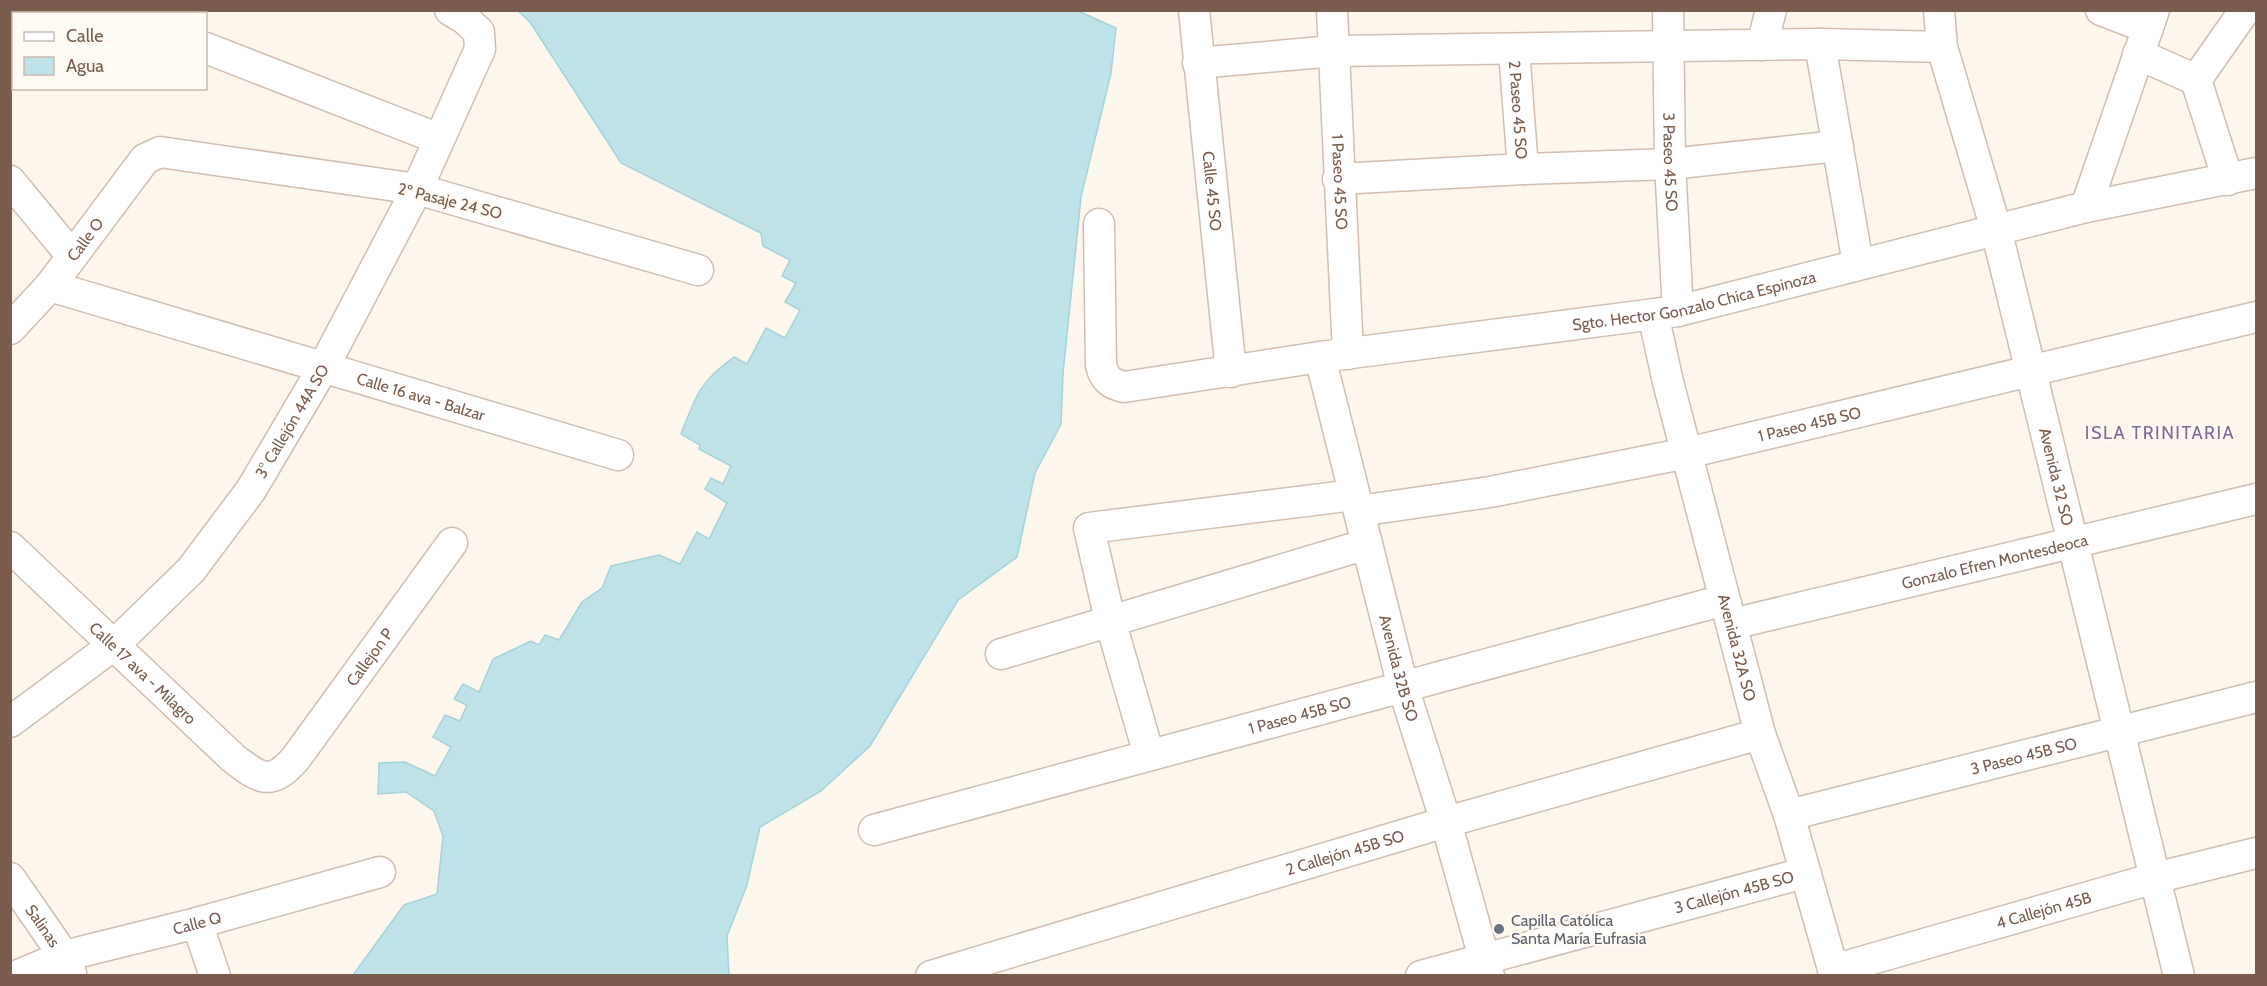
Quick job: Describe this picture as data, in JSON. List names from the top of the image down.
{
  "streets": {
    "street": [
      "2 Paseo 45 SO",
      "3 Paseo 45 SO",
      "1 Paseo 45 SO",
      "Calle 45 SO",
      "2º Pasaje 24 SO",
      "Calle O",
      "Sgto. Hector Gonzalo Chica Espinoza",
      "Calle 16 ava - Balzar",
      "3° Callejón 44A SO",
      "1 Paseo 45B SO",
      "Avenida 32 SO",
      "Gonzalo Efren Montesdeoca",
      "Avenida 32A SO",
      "Callejon P",
      "Avenida 32B SO",
      "Calle 17 ava - Milagro",
      "3 Paseo 45B SO",
      "2 Callejón 45B SO",
      "3 Callejón 45B SO",
      "4 Callejón 45B",
      "Calle Q",
      "Salinas"
    ]
  },
  "crossings": [
    ["3 Paseo 45 SO", "Sgto. Hector Gonzalo Chica Espinoza"],
    ["3 Paseo 45 SO", "Avenida 32A SO"],
    ["1 Paseo 45 SO", "Sgto. Hector Gonzalo Chica Espinoza"],
    ["1 Paseo 45 SO", "Avenida 32B SO"],
    ["Calle 45 SO", "Sgto. Hector Gonzalo Chica Espinoza"],
    ["2º Pasaje 24 SO", "Calle O"],
    ["2º Pasaje 24 SO", "3° Callejón 44A SO"],
    ["Calle O", "Calle 16 ava - Balzar"],
    ["Sgto. Hector Gonzalo Chica Espinoza", "Avenida 32 SO"],
    ["Sgto. Hector Gonzalo Chica Espinoza", "Avenida 32A SO"],
    ["Sgto. Hector Gonzalo Chica Espinoza", "Avenida 32B SO"],
    ["Calle 16 ava - Balzar", "3° Callejón 44A SO"],
    ["3° Callejón 44A SO", "Calle 17 ava - Milagro"],
    ["1 Paseo 45B SO", "Avenida 32 SO"],
    ["1 Paseo 45B SO", "Gonzalo Efren Montesdeoca"],
    ["1 Paseo 45B SO", "Avenida 32A SO"],
    ["1 Paseo 45B SO", "Avenida 32B SO"],
    ["Avenida 32 SO", "Gonzalo Efren Montesdeoca"],
    ["Avenida 32 SO", "3 Paseo 45B SO"],
    ["Avenida 32 SO", "4 Callejón 45B"],
    ["Gonzalo Efren Montesdeoca", "Avenida 32A SO"],
    ["Avenida 32A SO", "3 Paseo 45B SO"],
    ["Avenida 32A SO", "2 Callejón 45B SO"],
    ["Avenida 32A SO", "3 Callejón 45B SO"],
    ["Avenida 32A SO", "4 Callejón 45B"],
    ["Callejon P", "Calle 17 ava - Milagro"],
    ["Avenida 32B SO", "2 Callejón 45B SO"],
    ["Avenida 32B SO", "3 Callejón 45B SO"],
    ["Calle Q", "Salinas"]
  ],
  "districts": ["ISLA TRINITARIA"],
  "places": ["Capilla Católica Santa María Eufrasia"],
  "legend": ["Calle", "Agua"]
}
